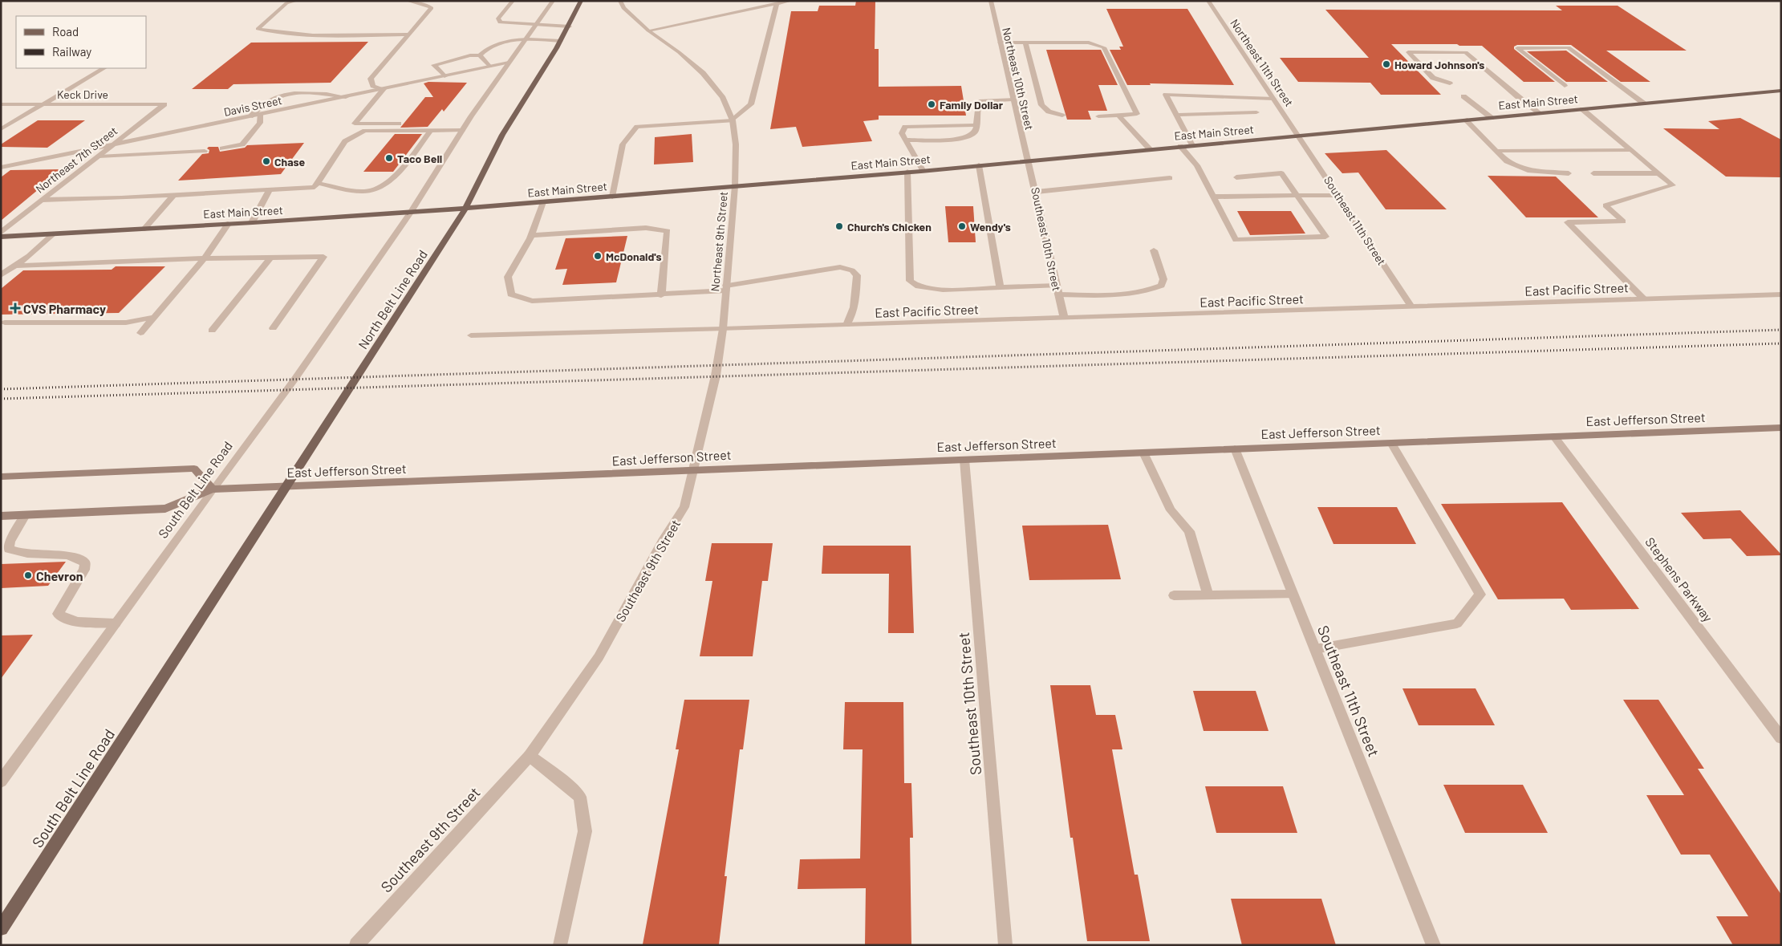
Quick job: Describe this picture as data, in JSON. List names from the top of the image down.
{
  "streets": {
    "main road": [
      "East Main Street",
      "North Belt Line Road",
      "East Jefferson Street",
      "South Belt Line Road"
    ],
    "street": [
      "Northeast 11th Street",
      "Northeast 10th Street",
      "Keck Drive",
      "Davis Street",
      "Northeast 7th Street",
      "Southeast 11th Street",
      "Southeast 10th Street",
      "Northeast 9th Street",
      "East Pacific Street",
      "Southeast 9th Street",
      "Stephens Parkway"
    ]
  },
  "crossings": [
    ["Northeast 11th Street", "East Main Street"],
    ["Northeast 11th Street", "Southeast 11th Street"],
    ["Northeast 10th Street", "East Main Street"],
    ["Northeast 10th Street", "Southeast 10th Street"],
    ["Keck Drive", "Northeast 7th Street"],
    ["East Main Street", "Southeast 11th Street"],
    ["East Main Street", "Southeast 10th Street"],
    ["East Main Street", "Northeast 9th Street"],
    ["East Main Street", "South Belt Line Road"],
    ["Davis Street", "Northeast 7th Street"],
    ["Southeast 11th Street", "East Pacific Street"],
    ["Southeast 11th Street", "East Jefferson Street"],
    ["Southeast 10th Street", "East Pacific Street"],
    ["Southeast 10th Street", "East Jefferson Street"],
    ["Northeast 9th Street", "East Pacific Street"],
    ["Northeast 9th Street", "Southeast 9th Street"],
    ["North Belt Line Road", "South Belt Line Road"],
    ["East Jefferson Street", "South Belt Line Road"],
    ["East Jefferson Street", "Southeast 9th Street"],
    ["East Jefferson Street", "Stephens Parkway"]
  ],
  "places": {
    "other": [
      "Howard Johnson's",
      "Family Dollar",
      "Taco Bell",
      "Chase",
      "Church's Chicken",
      "Wendy's",
      "McDonald's",
      "Chevron"
    ],
    "health": ["CVS Pharmacy"]
  },
  "legend": ["Road", "Railway"]
}
